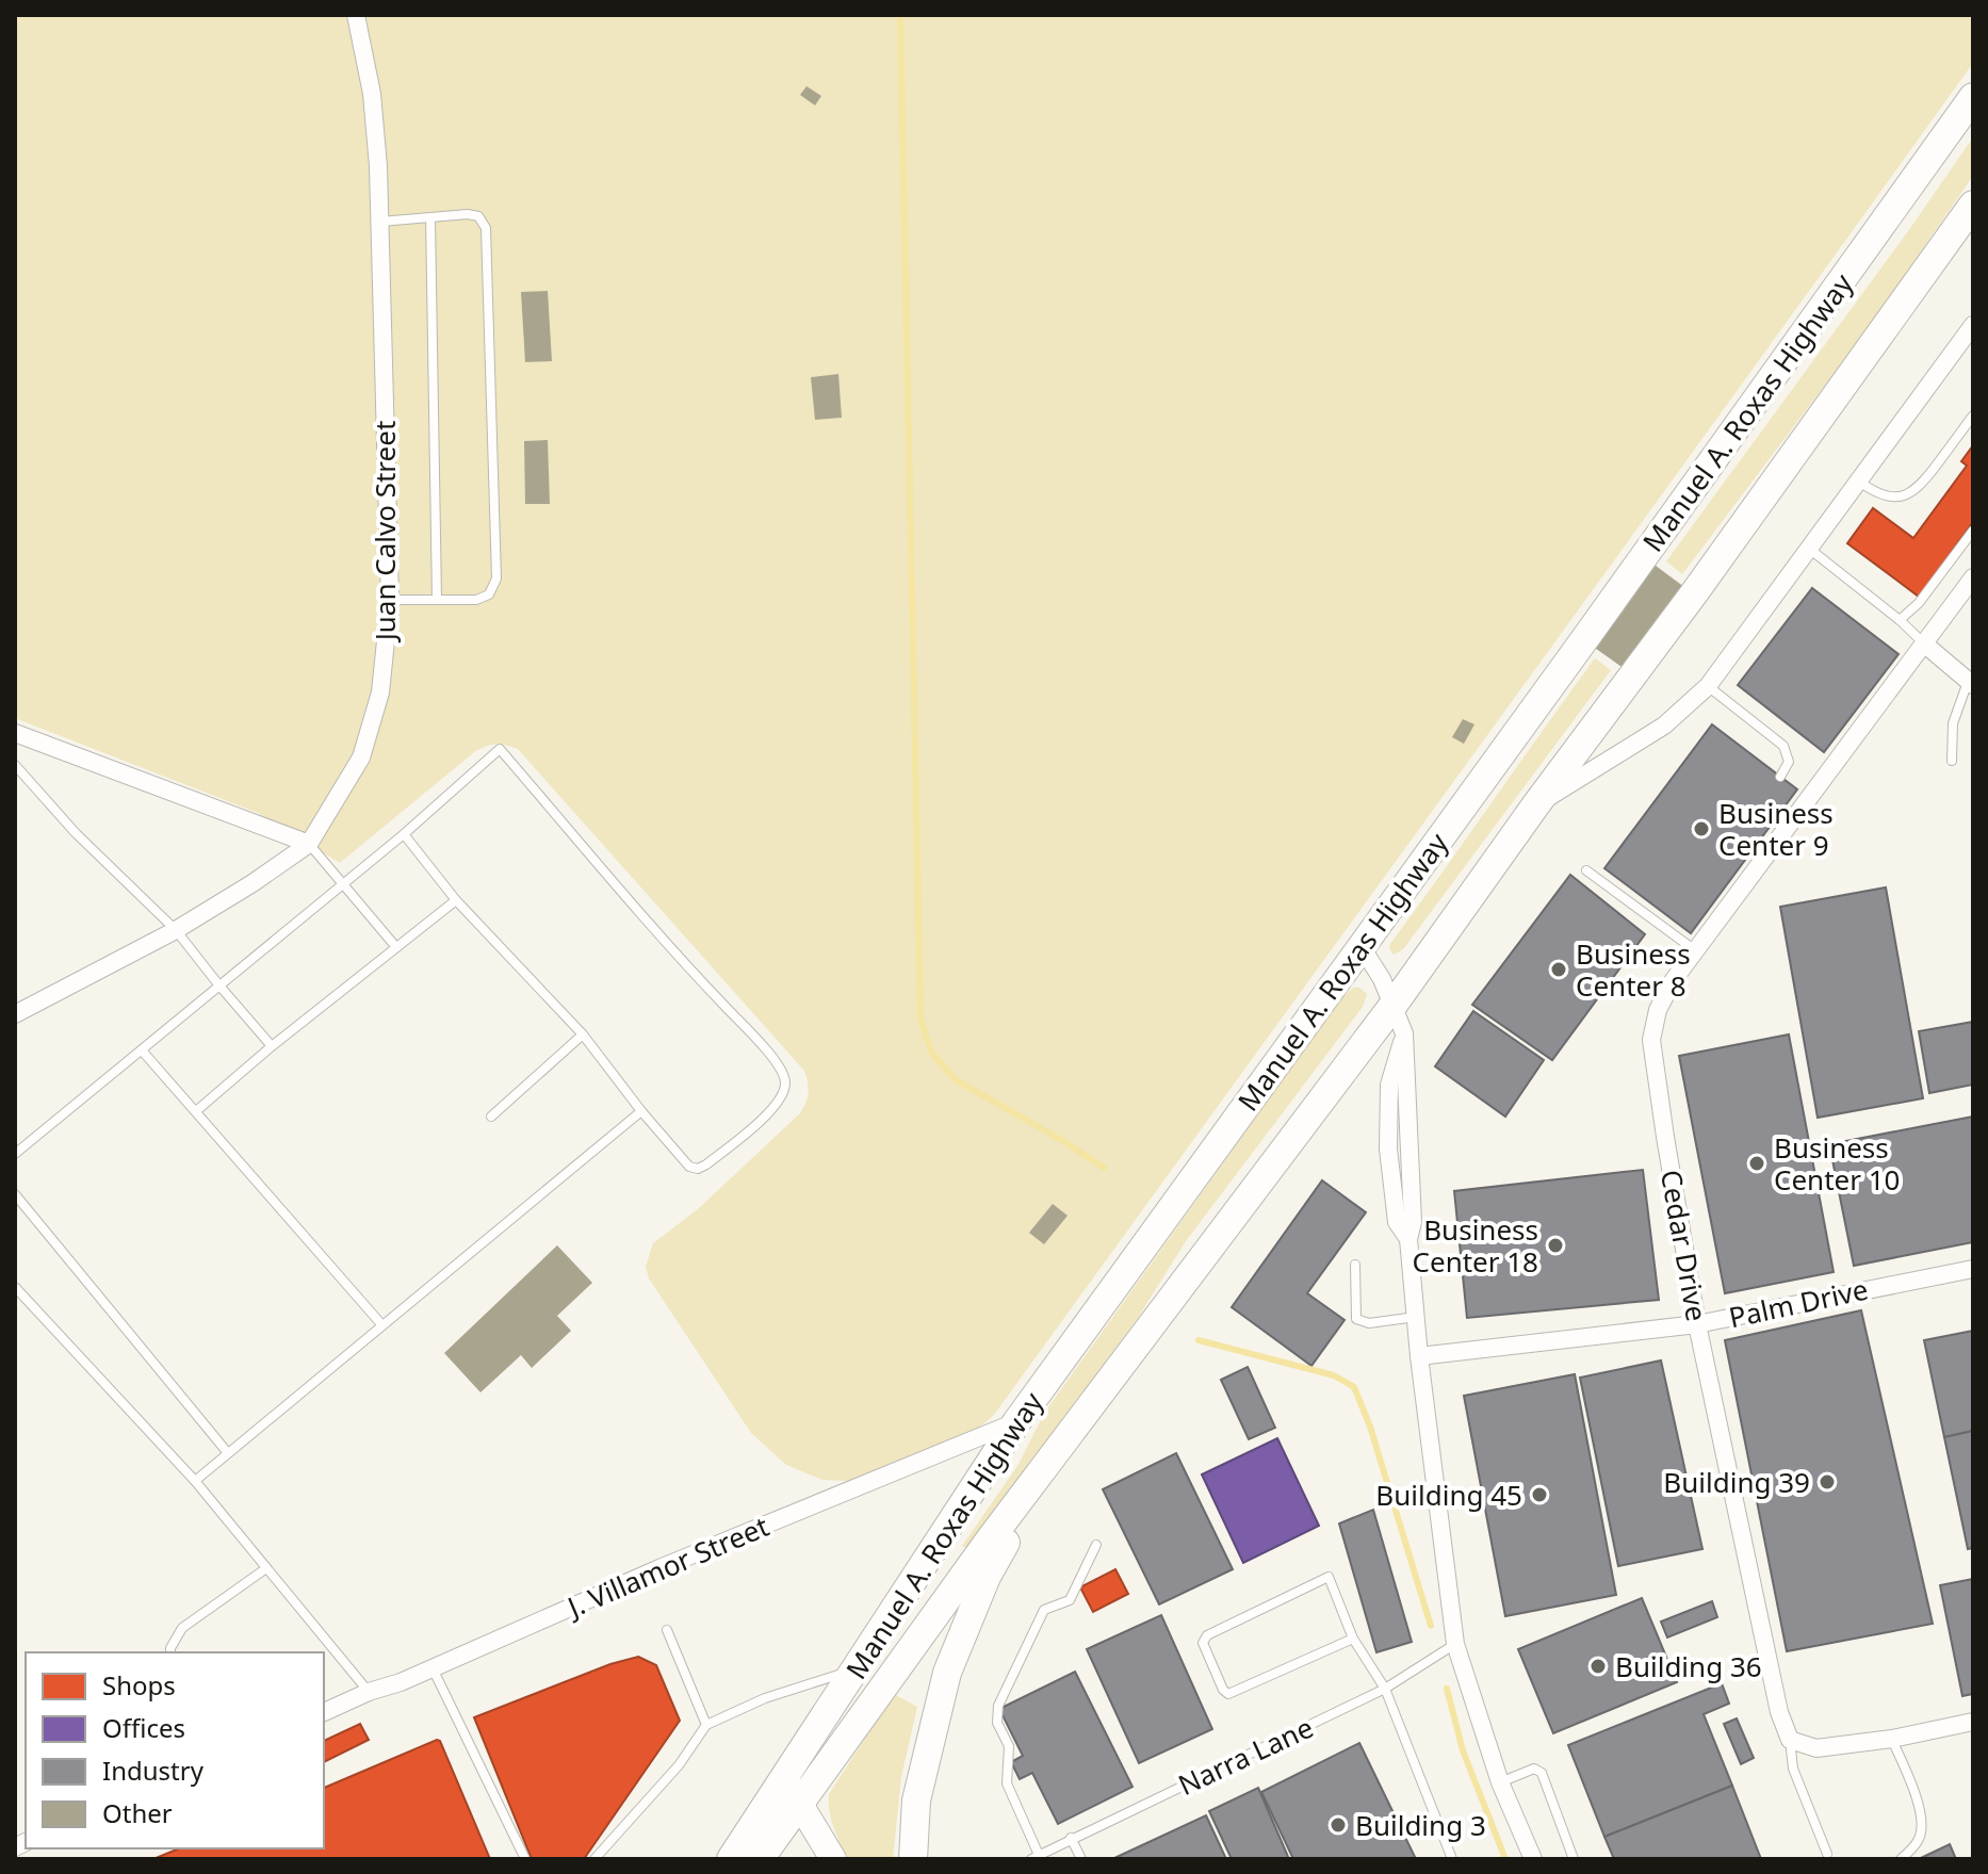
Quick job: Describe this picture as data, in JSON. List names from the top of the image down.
{
  "streets": {
    "main road": ["Manuel A. Roxas Highway"],
    "street": [
      "Juan Calvo Street",
      "Cedar Drive",
      "Palm Drive",
      "J. Villamor Street"
    ],
    "lane": ["Narra Lane"]
  },
  "crossings": [
    ["Manuel A. Roxas Highway", "J. Villamor Street"],
    ["Cedar Drive", "Palm Drive"]
  ],
  "places": [
    "Business Center 9",
    "Business Center 8",
    "Business Center 10",
    "Business Center 18",
    "Building 39",
    "Building 45",
    "Building 36",
    "Building 3"
  ],
  "legend": [
    "Shops",
    "Offices",
    "Industry",
    "Other"
  ]
}
